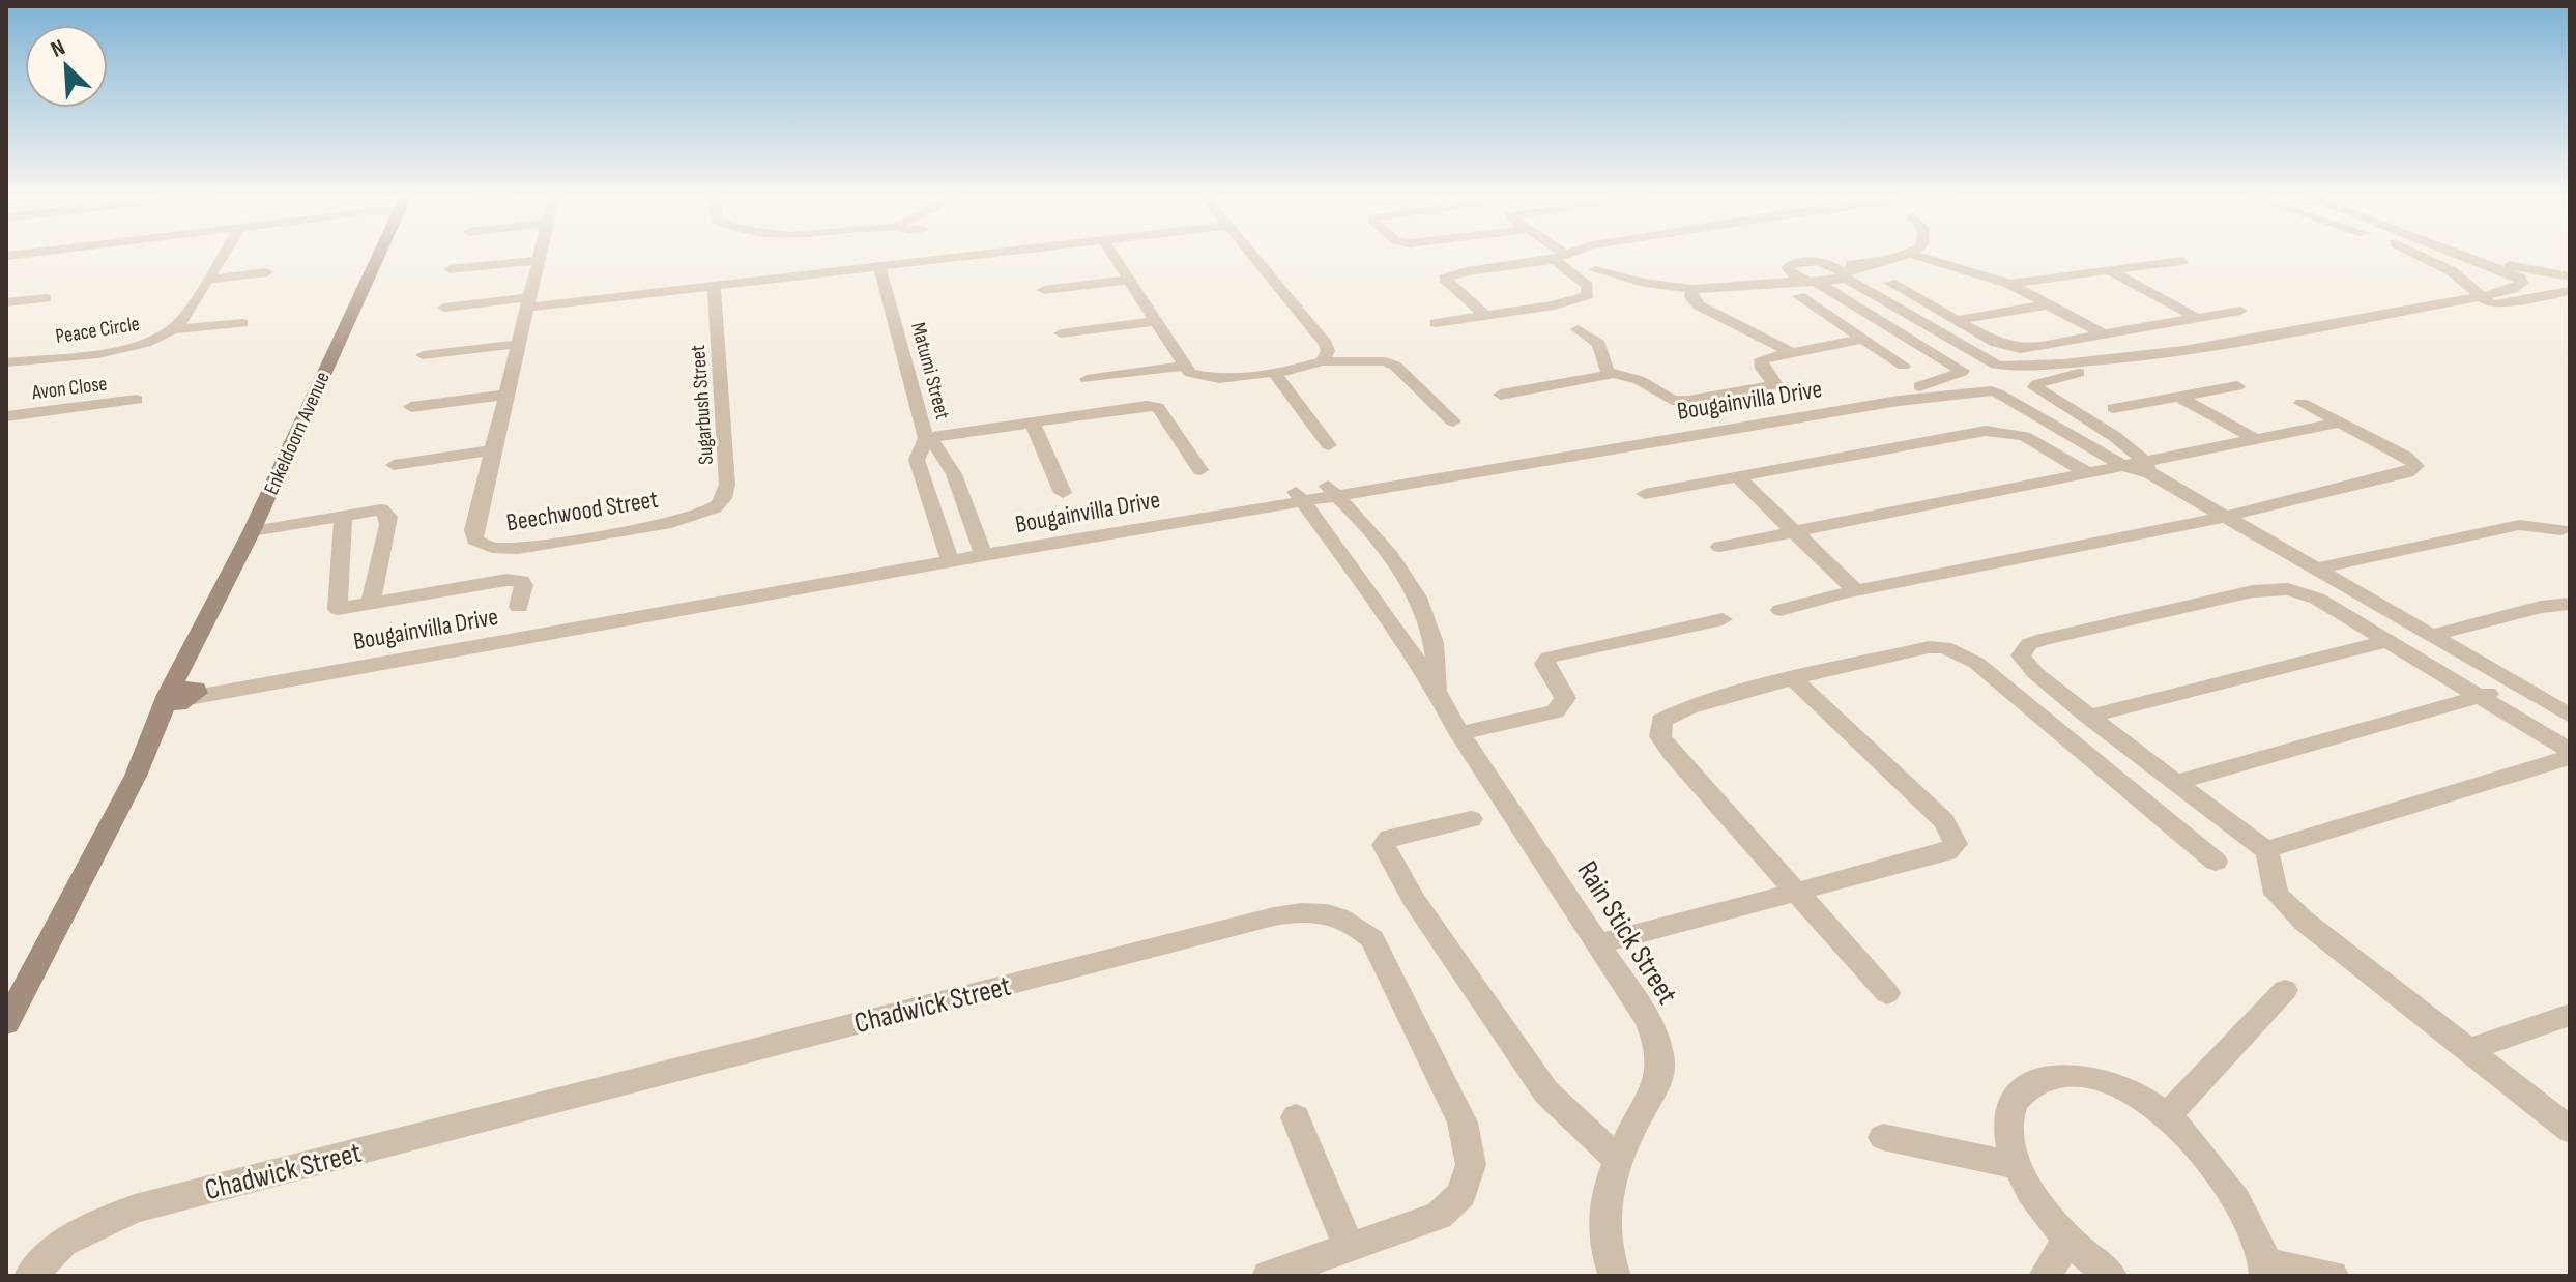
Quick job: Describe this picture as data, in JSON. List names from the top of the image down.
{
  "streets": {
    "street": [
      "Peace Circle",
      "Matumi Street",
      "Avon Close",
      "Bougainvilla Drive",
      "Sugarbush Street",
      "Enkeldoorn Avenue",
      "Beechwood Street",
      "Rain Stick Street",
      "Chadwick Street"
    ]
  },
  "crossings": [
    ["Matumi Street", "Bougainvilla Drive"],
    ["Bougainvilla Drive", "Enkeldoorn Avenue"],
    ["Bougainvilla Drive", "Rain Stick Street"],
    ["Sugarbush Street", "Beechwood Street"]
  ],
  "north": "top left"
}
